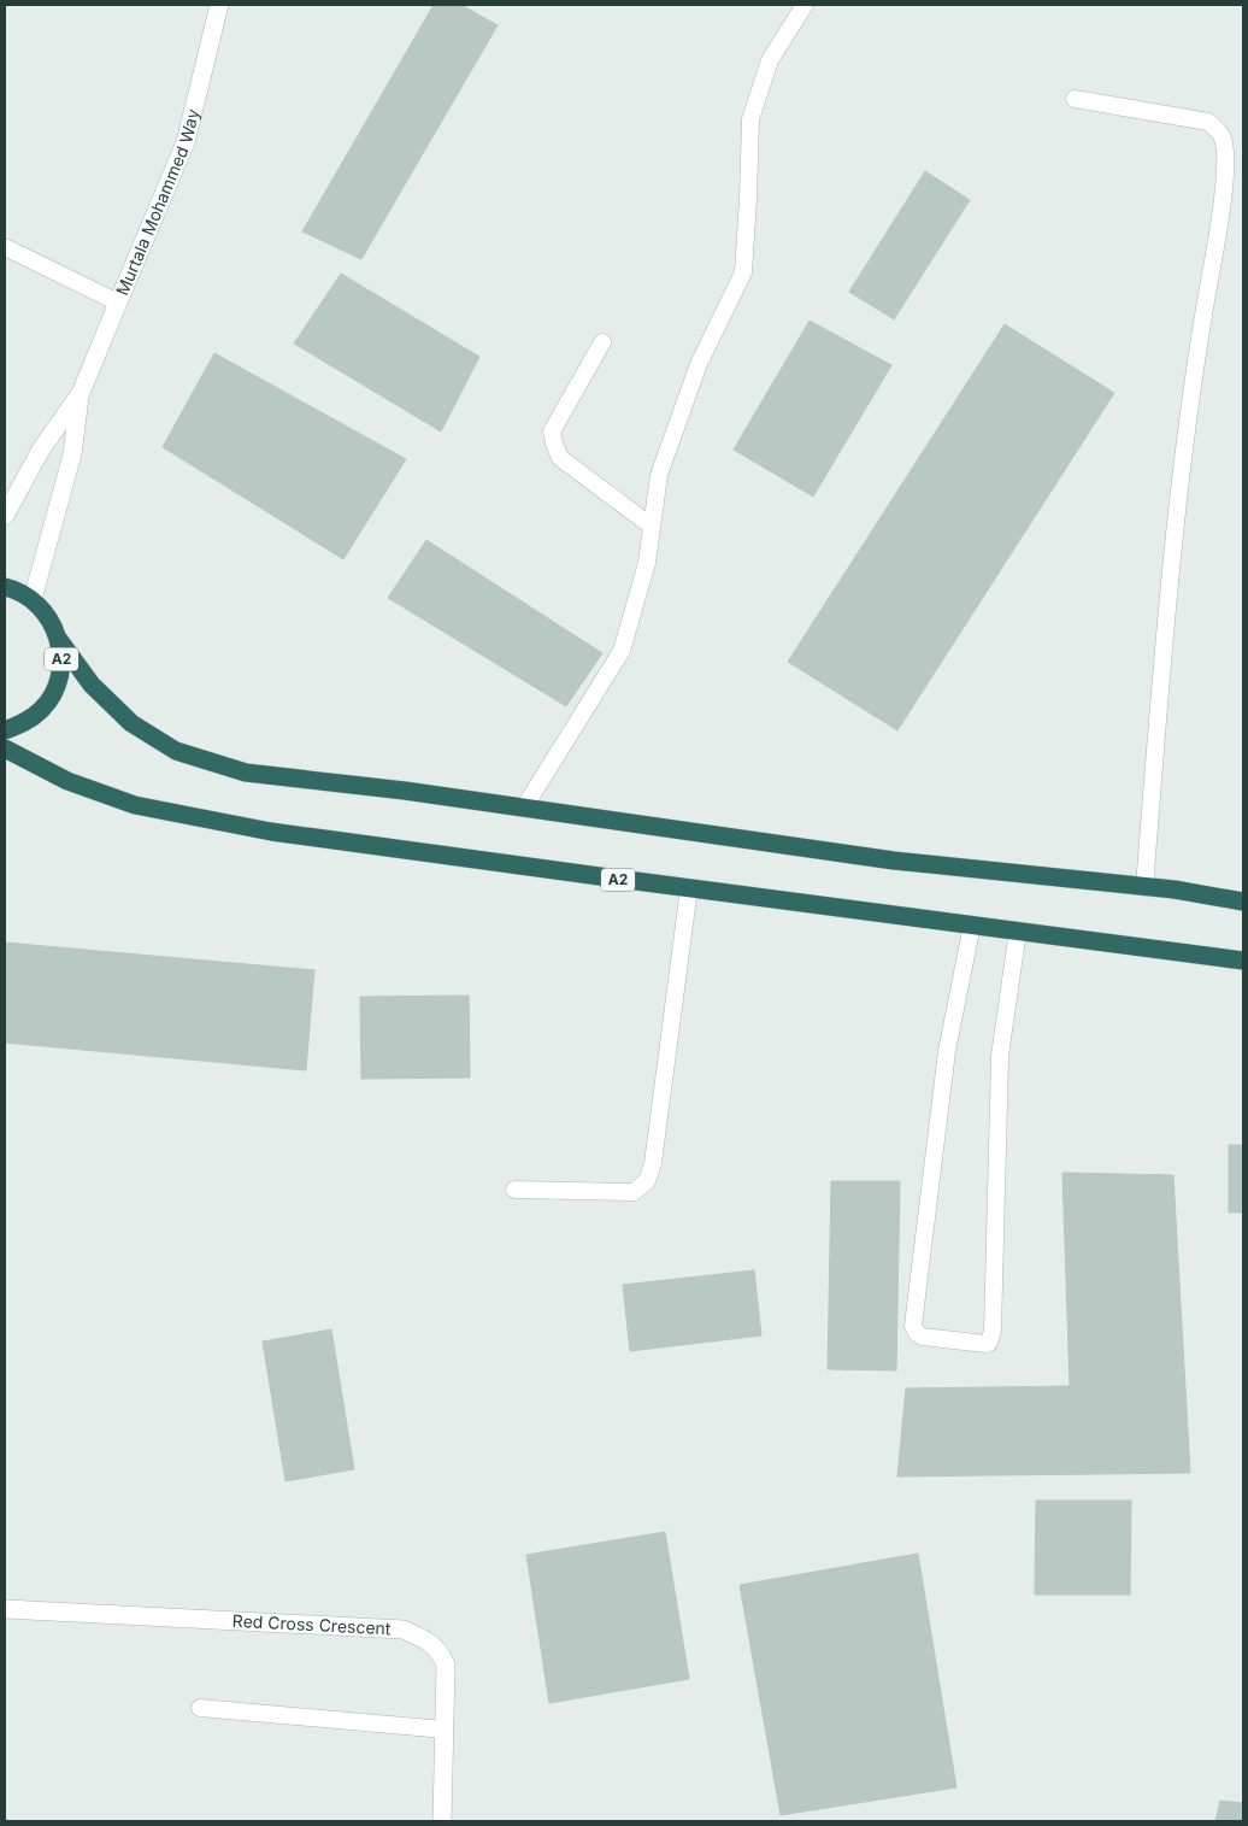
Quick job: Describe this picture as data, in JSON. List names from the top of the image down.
{
  "streets": {
    "highway": ["A2"],
    "street": ["Murtala Mohammed Way", "Red Cross Crescent"]
  }
}
